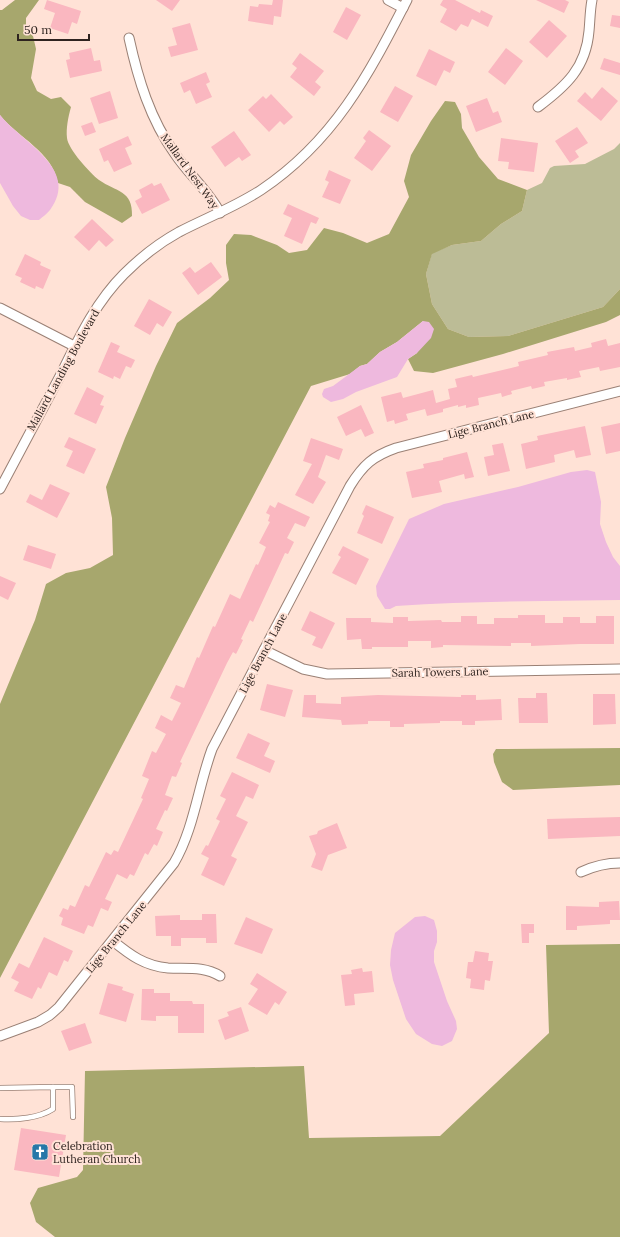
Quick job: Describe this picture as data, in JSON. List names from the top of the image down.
{
  "streets": {
    "street": [
      "Mallard Nest Way",
      "Mallard Landing Boulevard",
      "Lige Branch Lane",
      "Sarah Towers Lane"
    ]
  },
  "crossings": [
    ["Mallard Nest Way", "Mallard Landing Boulevard"],
    ["Lige Branch Lane", "Sarah Towers Lane"]
  ],
  "places": {
    "church": ["Celebration Lutheran Church"]
  },
  "scale_bar": "50 m"
}
